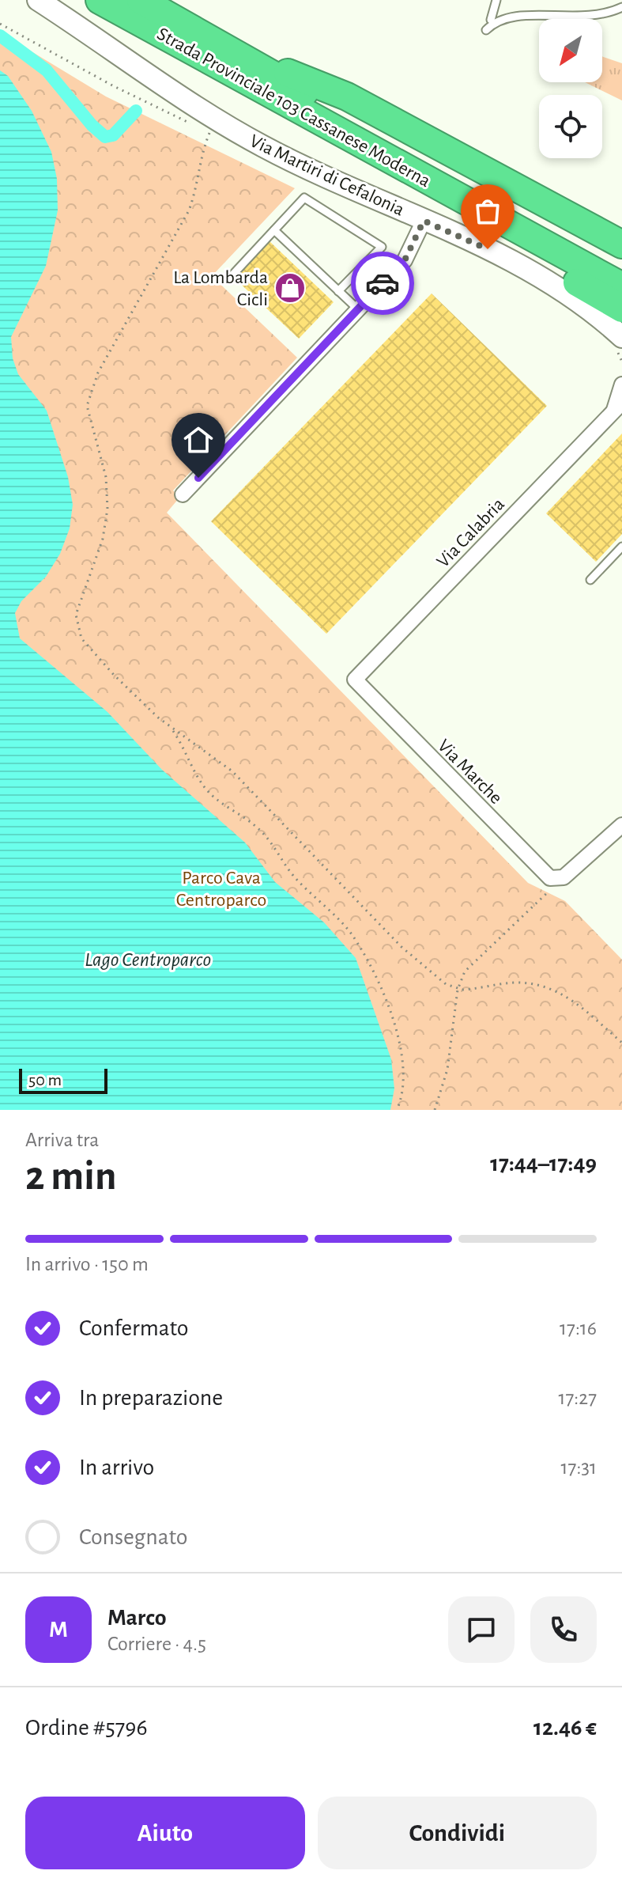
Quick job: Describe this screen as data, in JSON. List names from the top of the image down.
{
  "streets": {
    "highway": ["Strada Provinciale 103 Cassanese Moderna"],
    "street": ["Via Martiri di Cefalonia", "Via Calabria", "Via Marche"]
  },
  "crossings": [
    ["Via Calabria", "Via Marche"]
  ],
  "water": ["Lago Centroparco"],
  "parks": ["Parco Cava Centroparco"],
  "places": {
    "shop": ["La Lombarda Cicli"]
  },
  "scale_bar": "50 m",
  "north": "bottom left",
  "page": {
    "scale": "50 m",
    "heading": ["2 min", "Arriva tra", "17:44–17:49"],
    "panel": [
      "Marco",
      "Corriere · 4.5",
      "Ordine #5796",
      "12.46 €"
    ],
    "bar": "In arrivo · 150 m",
    "list": [
      ["Confermato", "17:16"],
      ["In preparazione", "17:27"],
      ["In arrivo", "17:31"],
      "Consegnato"
    ],
    "round": "M",
    "buttons": ["Aiuto", "Condividi"]
  }
}
